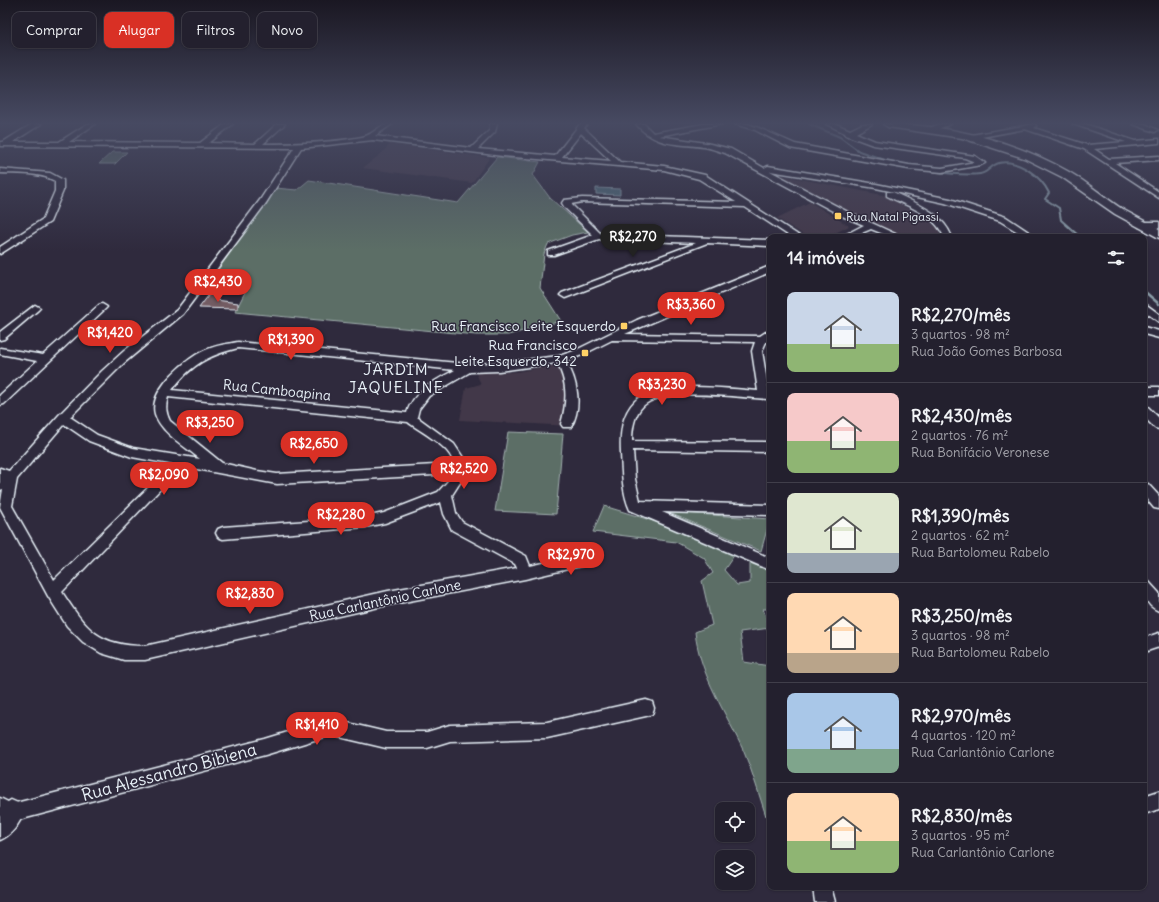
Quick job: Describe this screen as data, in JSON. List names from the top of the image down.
{
  "streets": {
    "street": ["Rua Camboapina", "Rua Carlantônio Carlone", "Rua Alessandro Bibiena"]
  },
  "districts": ["JARDIM JAQUELINE"],
  "places": {
    "transit": ["Rua Natal Pigassi", "Rua Francisco Leite Esquerdo", "Rua Francisco Leite Esquerdo, 342"]
  },
  "page": {
    "chip": [
      "Comprar",
      "Alugar",
      "Filtros",
      "Novo"
    ],
    "price": [
      "R$2,270",
      "R$2,430",
      "R$3,360",
      "R$1,420",
      "R$1,390",
      "R$3,230",
      "R$3,250",
      "R$2,650",
      "R$2,520",
      "R$2,090",
      "R$2,280",
      "R$2,970",
      "R$2,830",
      "R$1,410"
    ],
    "heading": "14 imóveis",
    "list": [
      {
        "name": "R$2,270/mês",
        "note": "3 quartos · 98 m² · Rua João Gomes Barbosa"
      },
      {
        "name": "R$2,430/mês",
        "note": "2 quartos · 76 m² · Rua Bonifácio Veronese"
      },
      {
        "name": "R$1,390/mês",
        "note": "2 quartos · 62 m² · Rua Bartolomeu Rabelo"
      },
      {
        "name": "R$3,250/mês",
        "note": "3 quartos · 98 m² · Rua Bartolomeu Rabelo"
      },
      {
        "name": "R$2,970/mês",
        "note": "4 quartos · 120 m² · Rua Carlantônio Carlone"
      },
      {
        "name": "R$2,830/mês",
        "note": "3 quartos · 95 m² · Rua Carlantônio Carlone"
      }
    ]
  }
}
